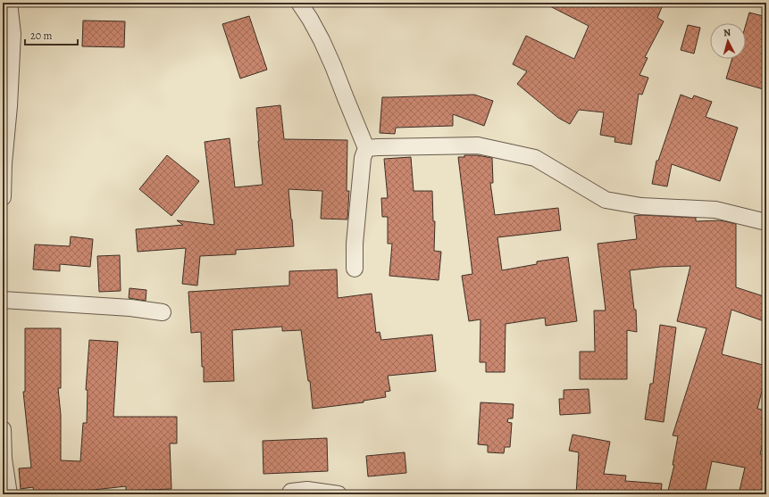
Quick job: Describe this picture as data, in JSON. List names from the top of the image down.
{
  "scale_bar": "20 m",
  "north": "top"
}
